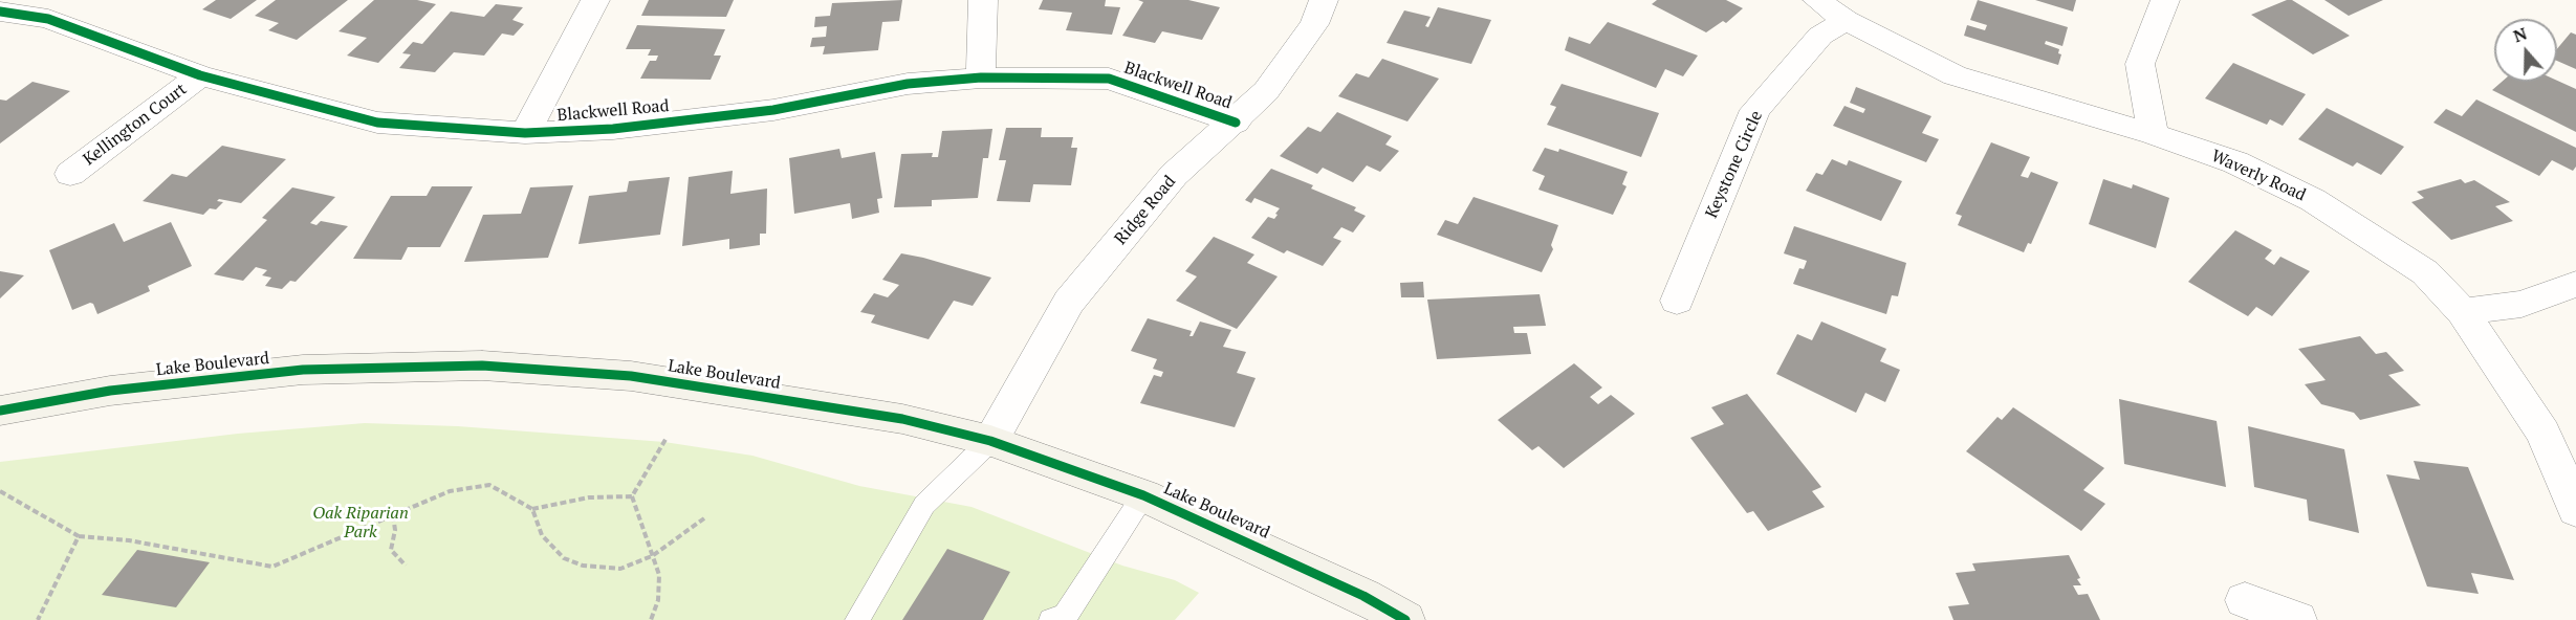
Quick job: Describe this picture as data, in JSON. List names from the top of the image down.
{
  "streets": {
    "main road": ["Lake Boulevard"],
    "street": [
      "Blackwell Road",
      "Kellington Court",
      "Keystone Circle",
      "Waverly Road",
      "Ridge Road"
    ]
  },
  "crossings": [
    ["Blackwell Road", "Kellington Court"],
    ["Blackwell Road", "Ridge Road"],
    ["Keystone Circle", "Waverly Road"],
    ["Ridge Road", "Lake Boulevard"]
  ],
  "parks": ["Oak Riparian Park"],
  "north": "top"
}
